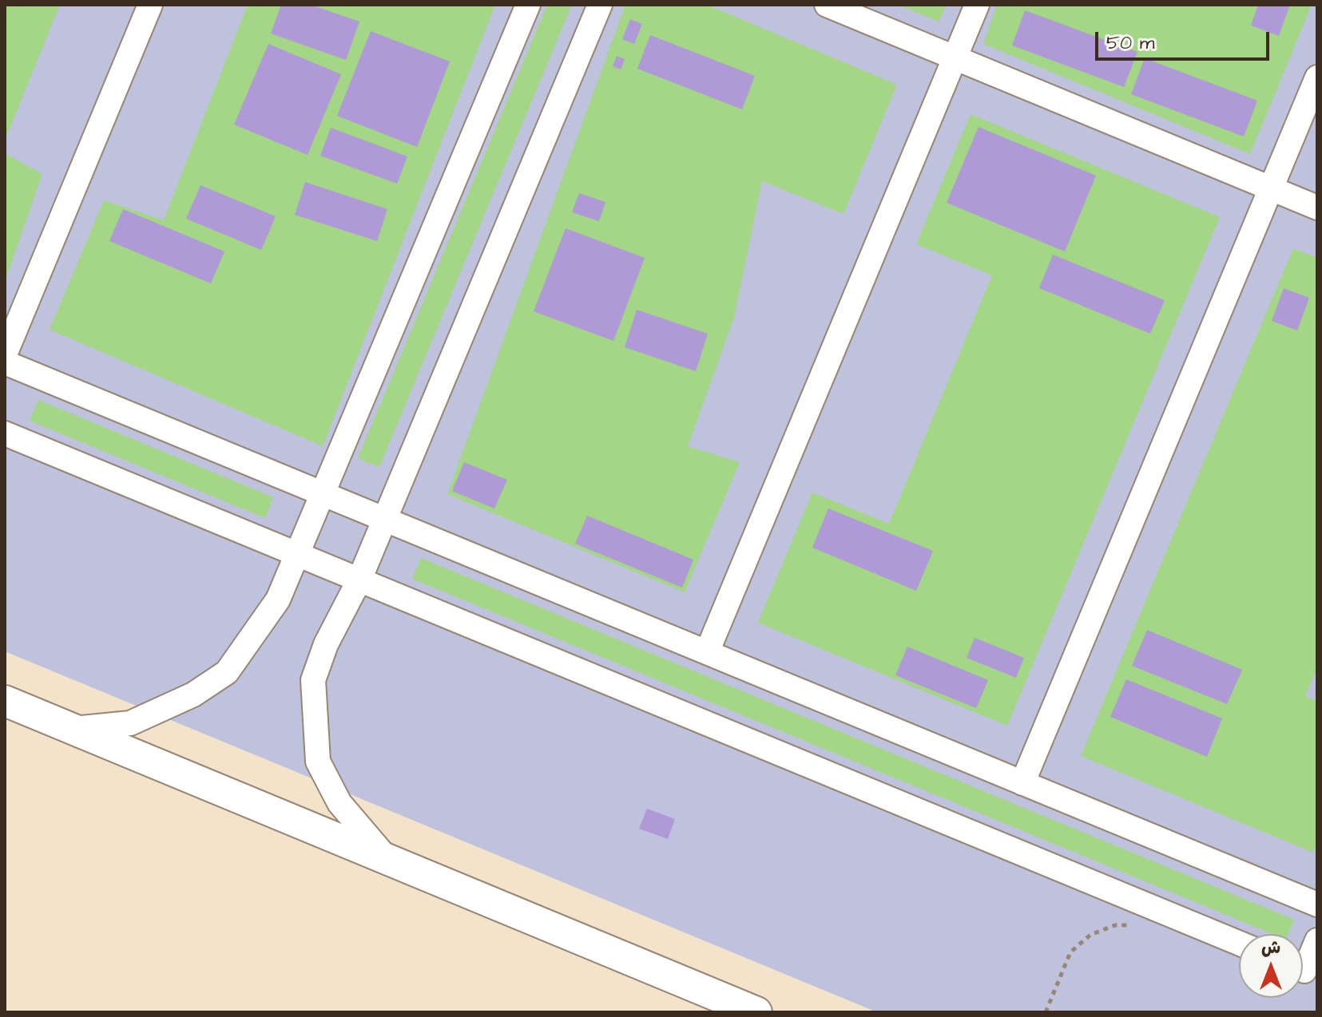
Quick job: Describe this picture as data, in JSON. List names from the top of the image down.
{
  "scale_bar": "50 m",
  "north": "top"
}
